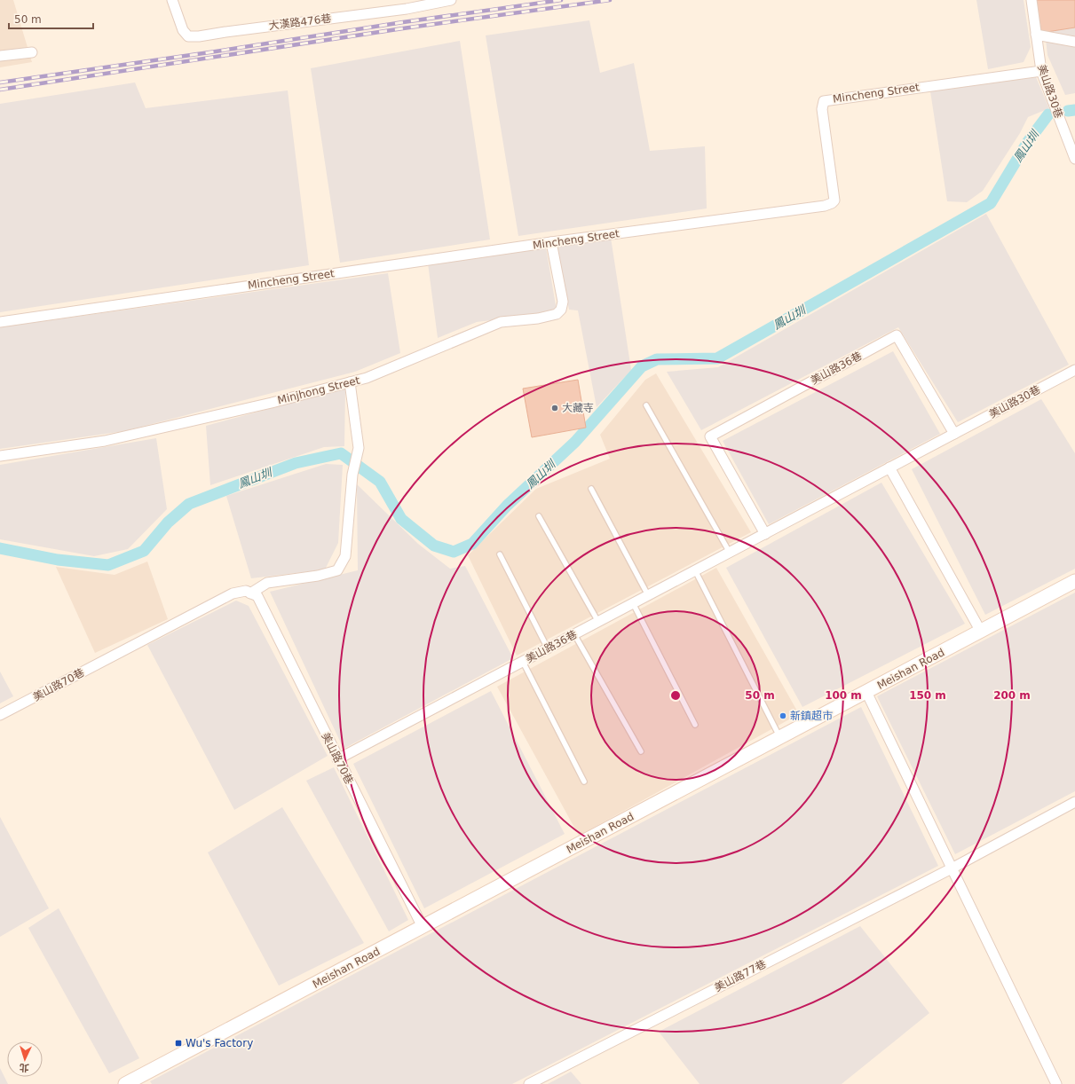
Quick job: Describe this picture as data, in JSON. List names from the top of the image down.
{
  "streets": {
    "street": [
      "大漢路476巷",
      "美山路30巷",
      "Mincheng Street",
      "美山路36巷",
      "Minjhong Street",
      "Meishan Road",
      "美山路70巷",
      "美山路77巷"
    ]
  },
  "crossings": [
    ["美山路30巷", "Mincheng Street"],
    ["美山路30巷", "美山路36巷"],
    ["Mincheng Street", "Minjhong Street"],
    ["美山路36巷", "美山路70巷"],
    ["Meishan Road", "美山路70巷"]
  ],
  "water": ["鳳山圳"],
  "places": {
    "other": ["大藏寺", "新鎮超市"],
    "transit": ["Wu's Factory"]
  },
  "scale_bar": "50 m",
  "north": "bottom",
  "rings": [
    "50 m",
    "100 m",
    "150 m",
    "200 m"
  ]
}
